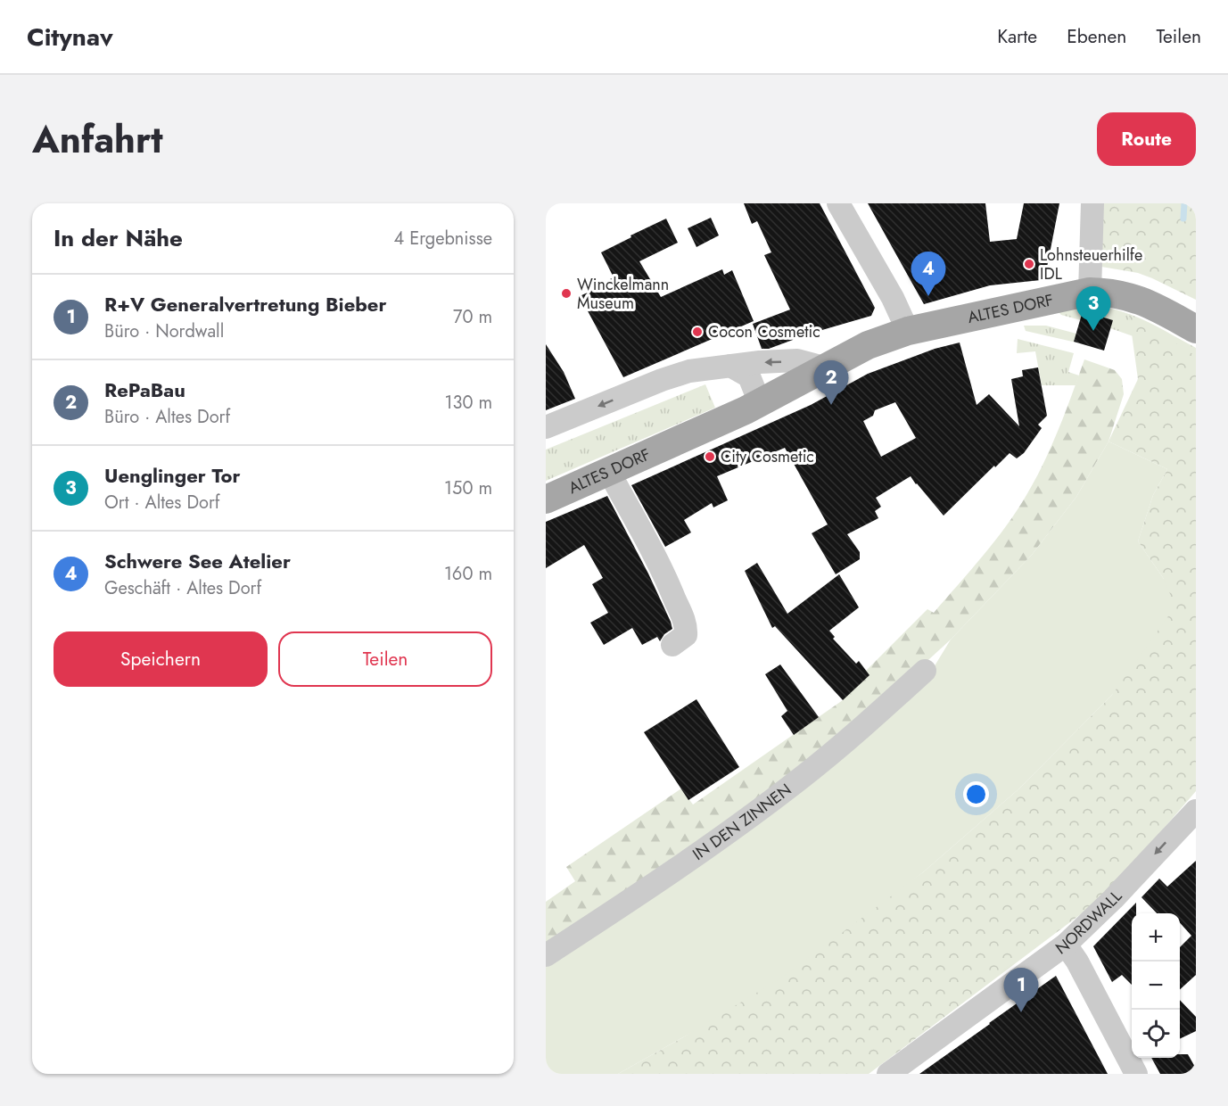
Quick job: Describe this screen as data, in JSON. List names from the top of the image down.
{
  "streets": {
    "main road": ["ALTES DORF"],
    "street": ["IN DEN ZINNEN", "NORDWALL"]
  },
  "one_way": ["NORDWALL"],
  "places": [
    "Lohnsteuerhilfe IDL",
    "Winckelmann Museum",
    "Cocon Cosmetic",
    "City Cosmetic"
  ],
  "page": {
    "header": "Citynav",
    "nav": ["Karte", "Ebenen", "Teilen"],
    "title": "Anfahrt",
    "buttons": [
      "Route",
      ["Speichern", "Teilen"]
    ],
    "heading": ["In der Nähe", "4 Ergebnisse"],
    "pins": [
      "4",
      "3",
      "2",
      "1"
    ],
    "list": [
      {
        "mark": "1",
        "name": "R+V Generalvertretung Bieber",
        "note": "Büro · Nordwall",
        "value": "70 m"
      },
      {
        "mark": "2",
        "name": "RePaBau",
        "note": "Büro · Altes Dorf",
        "value": "130 m"
      },
      {
        "mark": "3",
        "name": "Uenglinger Tor",
        "note": "Ort · Altes Dorf",
        "value": "150 m"
      },
      {
        "mark": "4",
        "name": "Schwere See Atelier",
        "note": "Geschäft · Altes Dorf",
        "value": "160 m"
      }
    ],
    "map_buttons": ["+", "−"]
  }
}
